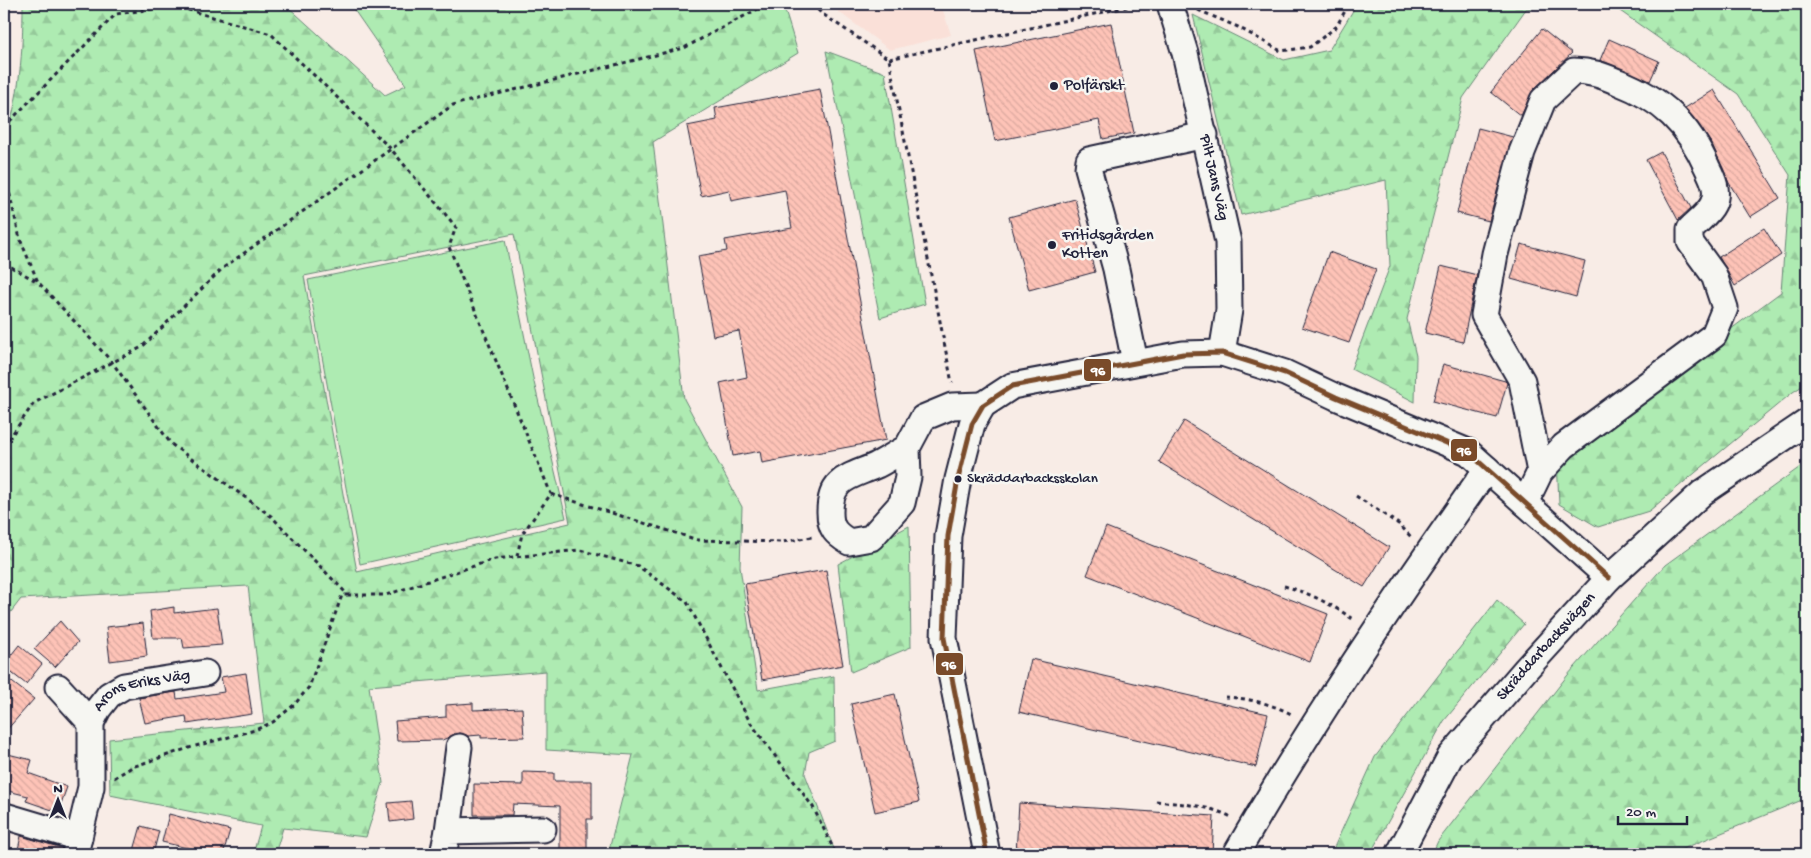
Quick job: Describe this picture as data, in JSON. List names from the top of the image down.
{
  "streets": {
    "street": ["Pilt Jans Väg", "Skräddarbacksvägen", "Arons Eriks Väg"]
  },
  "places": ["Polfärskt", "Fritidsgården Kotten", "Skräddarbacksskolan"],
  "lines": ["transit line 96"],
  "scale_bar": "20 m",
  "north": "top"
}
